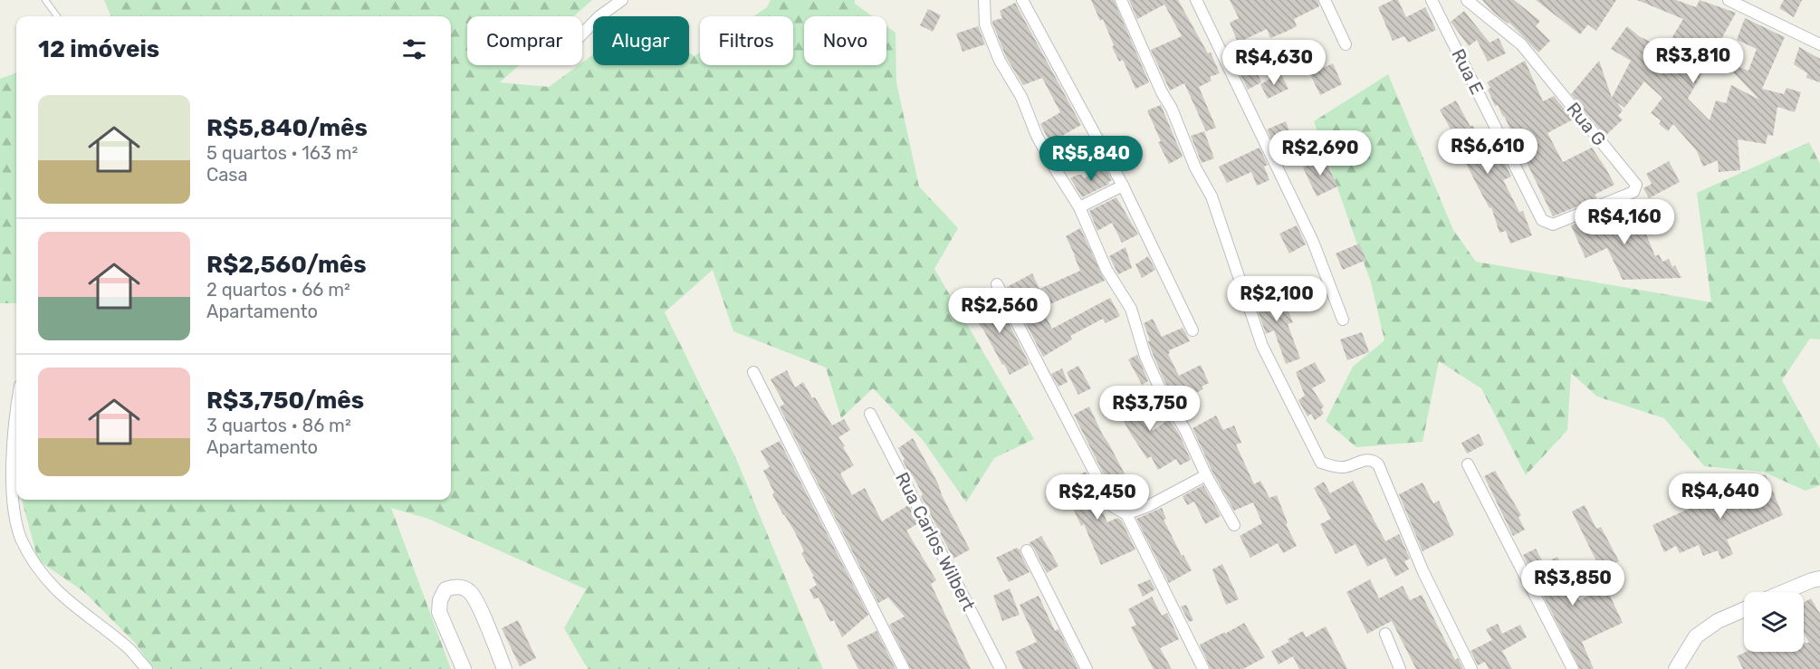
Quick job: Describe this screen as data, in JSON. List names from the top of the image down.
{
  "streets": {
    "street": ["Rua E", "Rua G", "Rua Carlos Wilbert"]
  },
  "crossings": [
    ["Rua E", "Rua G"]
  ],
  "page": {
    "chip": [
      "Comprar",
      "Alugar",
      "Filtros",
      "Novo"
    ],
    "heading": "12 imóveis",
    "price": [
      "R$3,810",
      "R$4,630",
      "R$6,610",
      "R$2,690",
      "R$5,840",
      "R$4,160",
      "R$2,100",
      "R$2,560",
      "R$3,750",
      "R$4,640",
      "R$2,450",
      "R$3,850"
    ],
    "list": [
      {
        "name": "R$5,840/mês",
        "note": "5 quartos · 163 m² · Casa"
      },
      {
        "name": "R$2,560/mês",
        "note": "2 quartos · 66 m² · Apartamento"
      },
      {
        "name": "R$3,750/mês",
        "note": "3 quartos · 86 m² · Apartamento"
      }
    ]
  }
}
